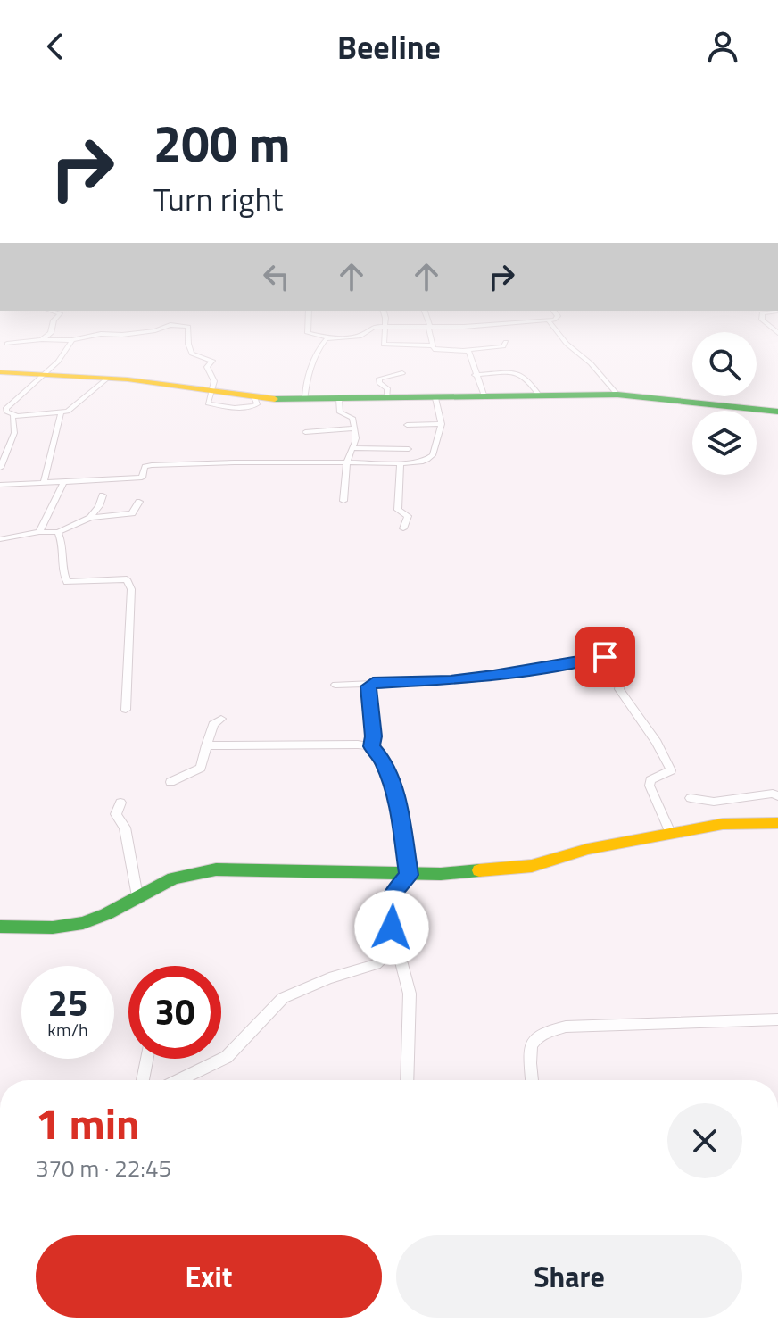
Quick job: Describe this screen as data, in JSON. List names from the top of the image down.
{
  "page": {
    "header": "Beeline",
    "turn": ["200 m", "Turn right"],
    "speed": "25 km/h",
    "limit": "30",
    "heading": ["1 min", "370 m · 22:45"],
    "buttons": ["Exit", "Share"]
  }
}
